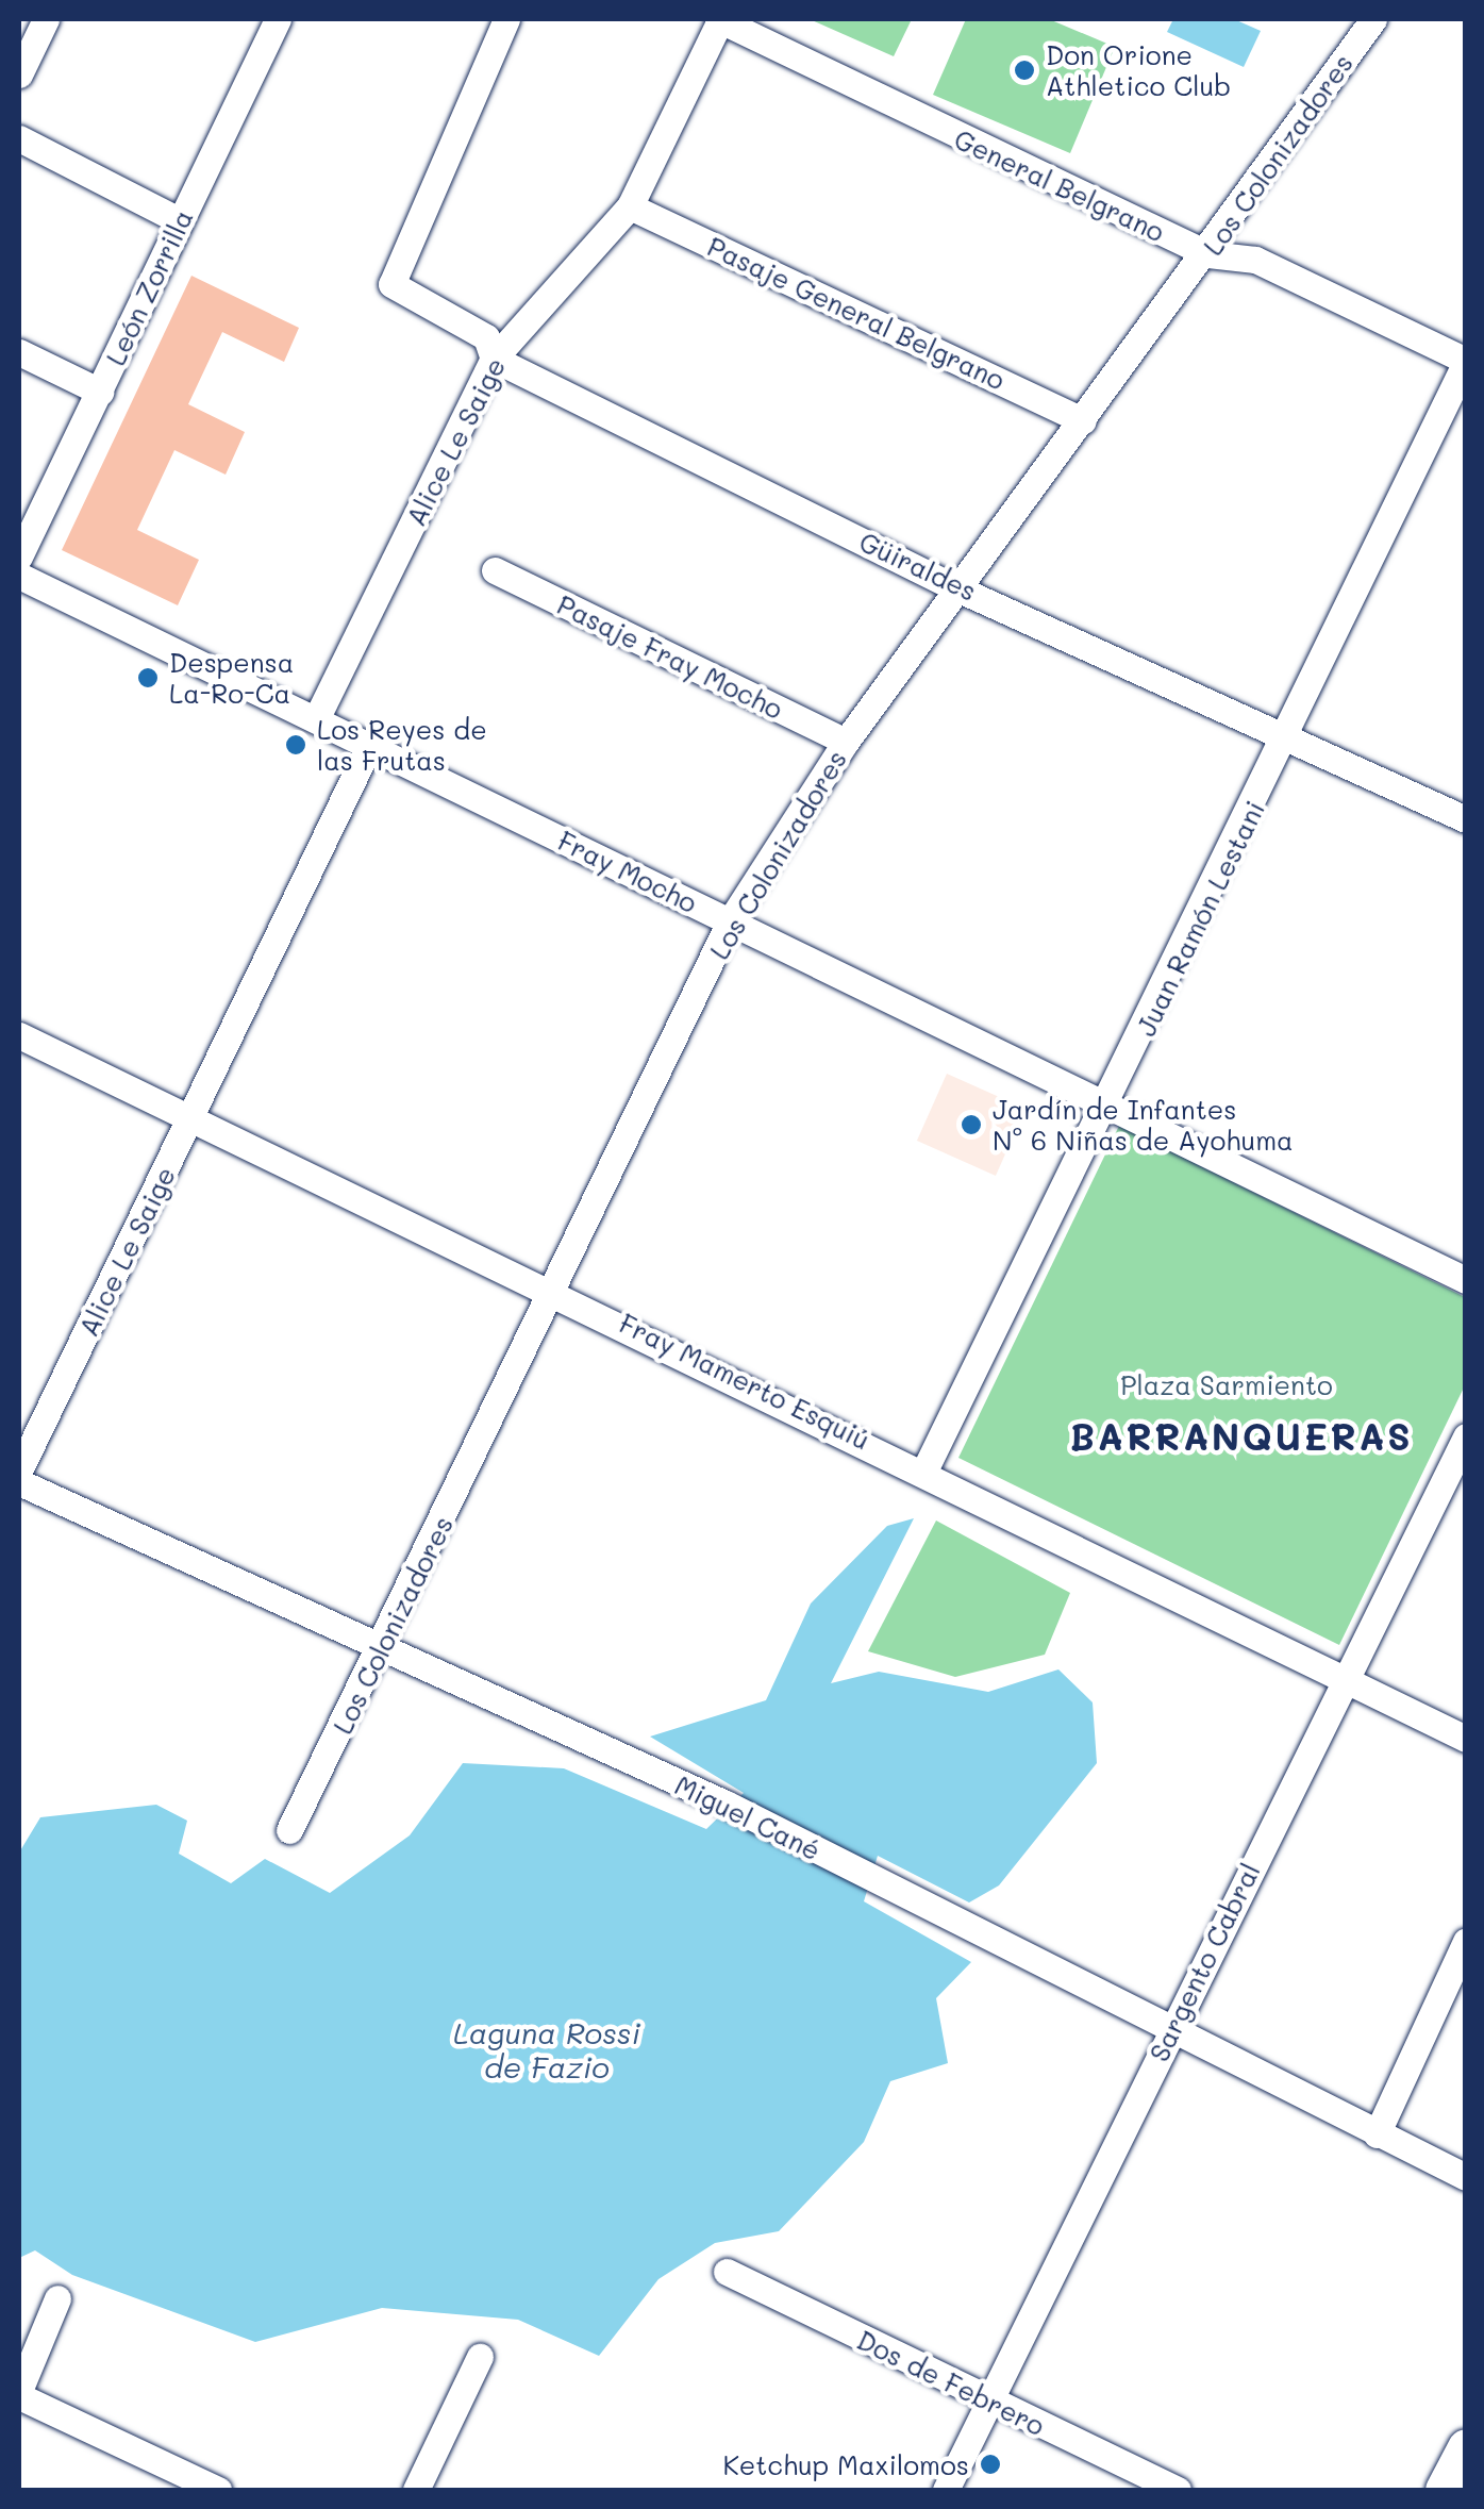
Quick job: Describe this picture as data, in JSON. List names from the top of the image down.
{
  "streets": {
    "street": [
      "Los Colonizadores",
      "General Belgrano",
      "León Zorrilla",
      "Pasaje General Belgrano",
      "Alice Le Saige",
      "Güiraldes",
      "Pasaje Fray Mocho",
      "Fray Mocho",
      "Juan Ramón Lestani",
      "Fray Mamerto Esquiú",
      "Miguel Cané",
      "Sargento Cabral",
      "Dos de Febrero"
    ]
  },
  "crossings": [
    ["Los Colonizadores", "General Belgrano"],
    ["Los Colonizadores", "Pasaje General Belgrano"],
    ["Los Colonizadores", "Güiraldes"],
    ["Los Colonizadores", "Pasaje Fray Mocho"],
    ["Los Colonizadores", "Fray Mocho"],
    ["Los Colonizadores", "Fray Mamerto Esquiú"],
    ["Los Colonizadores", "Miguel Cané"],
    ["General Belgrano", "Alice Le Saige"],
    ["General Belgrano", "Juan Ramón Lestani"],
    ["Pasaje General Belgrano", "Alice Le Saige"],
    ["Alice Le Saige", "Güiraldes"],
    ["Alice Le Saige", "Fray Mocho"],
    ["Alice Le Saige", "Fray Mamerto Esquiú"],
    ["Güiraldes", "Juan Ramón Lestani"],
    ["Fray Mocho", "Juan Ramón Lestani"],
    ["Juan Ramón Lestani", "Fray Mamerto Esquiú"],
    ["Fray Mamerto Esquiú", "Sargento Cabral"],
    ["Miguel Cané", "Sargento Cabral"],
    ["Sargento Cabral", "Dos de Febrero"]
  ],
  "districts": ["BARRANQUERAS"],
  "water": ["Laguna Rossi de Fazio"],
  "parks": ["Plaza Sarmiento"],
  "places": [
    "Don Orione Athletico Club",
    "Despensa La-Ro-Ca",
    "Los Reyes de las Frutas",
    "Jardín de Infantes N° 6 Niñas de Ayohuma",
    "Ketchup Maxilomos"
  ]
}
